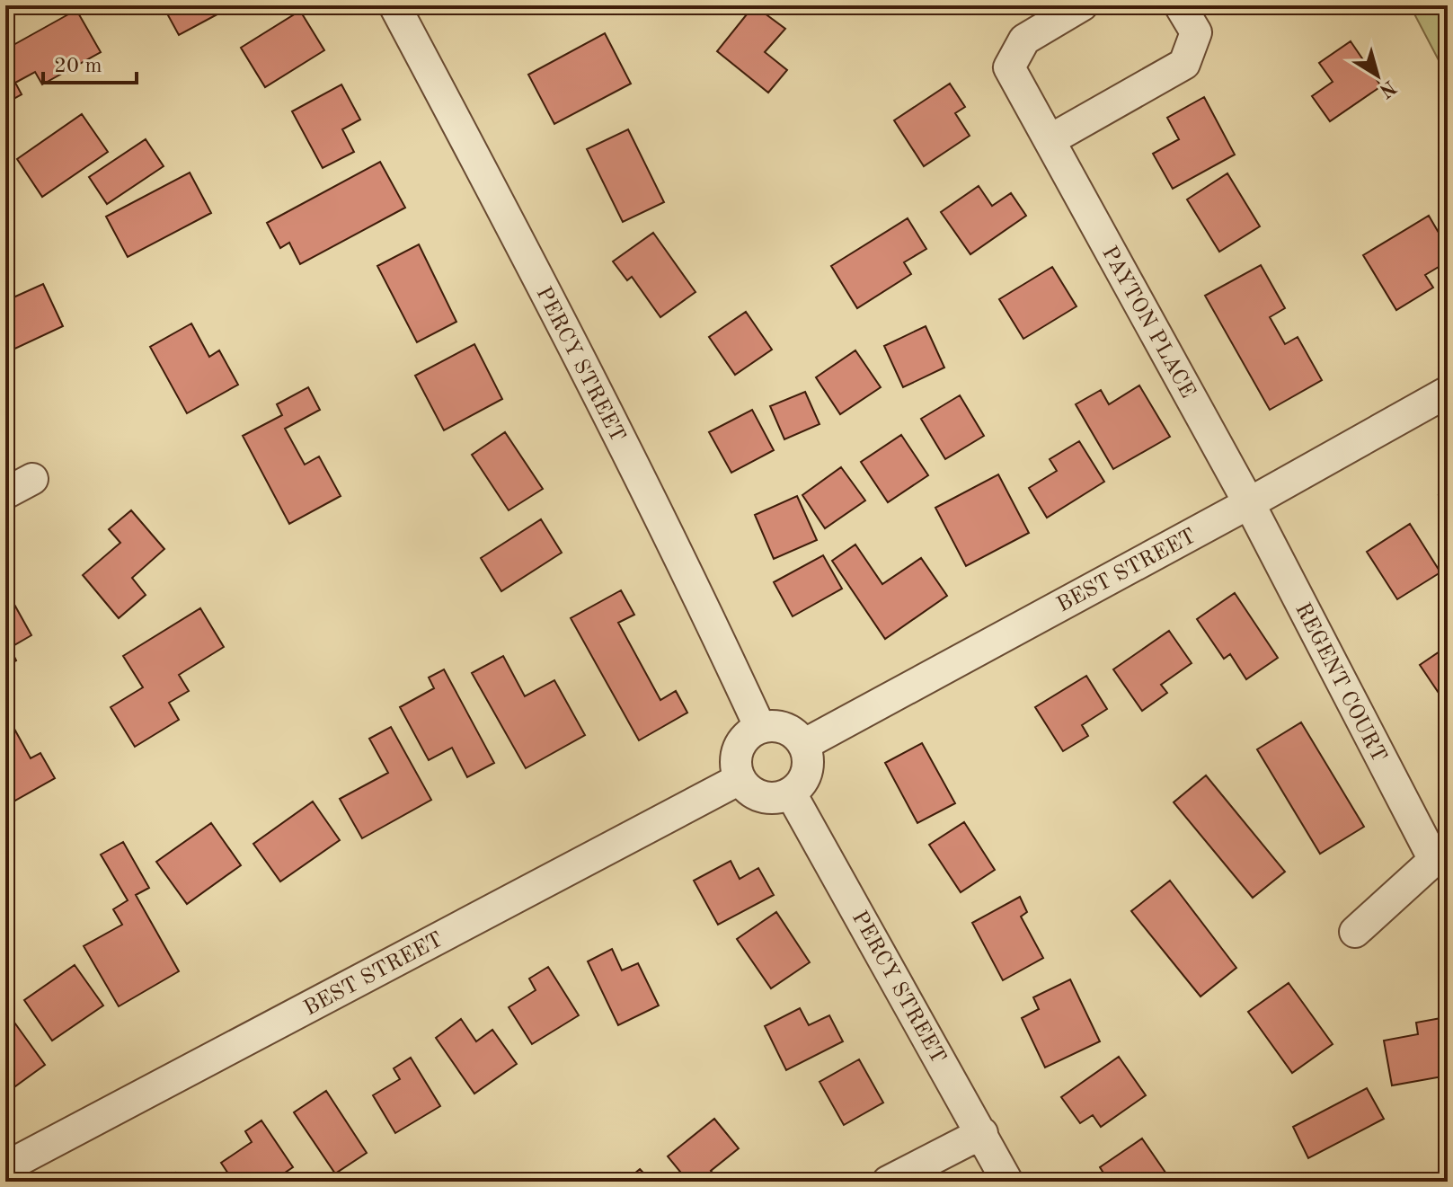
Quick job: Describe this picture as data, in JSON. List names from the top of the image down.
{
  "streets": {
    "street": [
      "PAYTON PLACE",
      "PERCY STREET",
      "BEST STREET",
      "REGENT COURT"
    ]
  },
  "crossings": [
    ["PAYTON PLACE", "BEST STREET"],
    ["PAYTON PLACE", "REGENT COURT"],
    ["PERCY STREET", "BEST STREET"],
    ["BEST STREET", "REGENT COURT"]
  ],
  "scale_bar": "20 m",
  "north": "bottom right"
}
